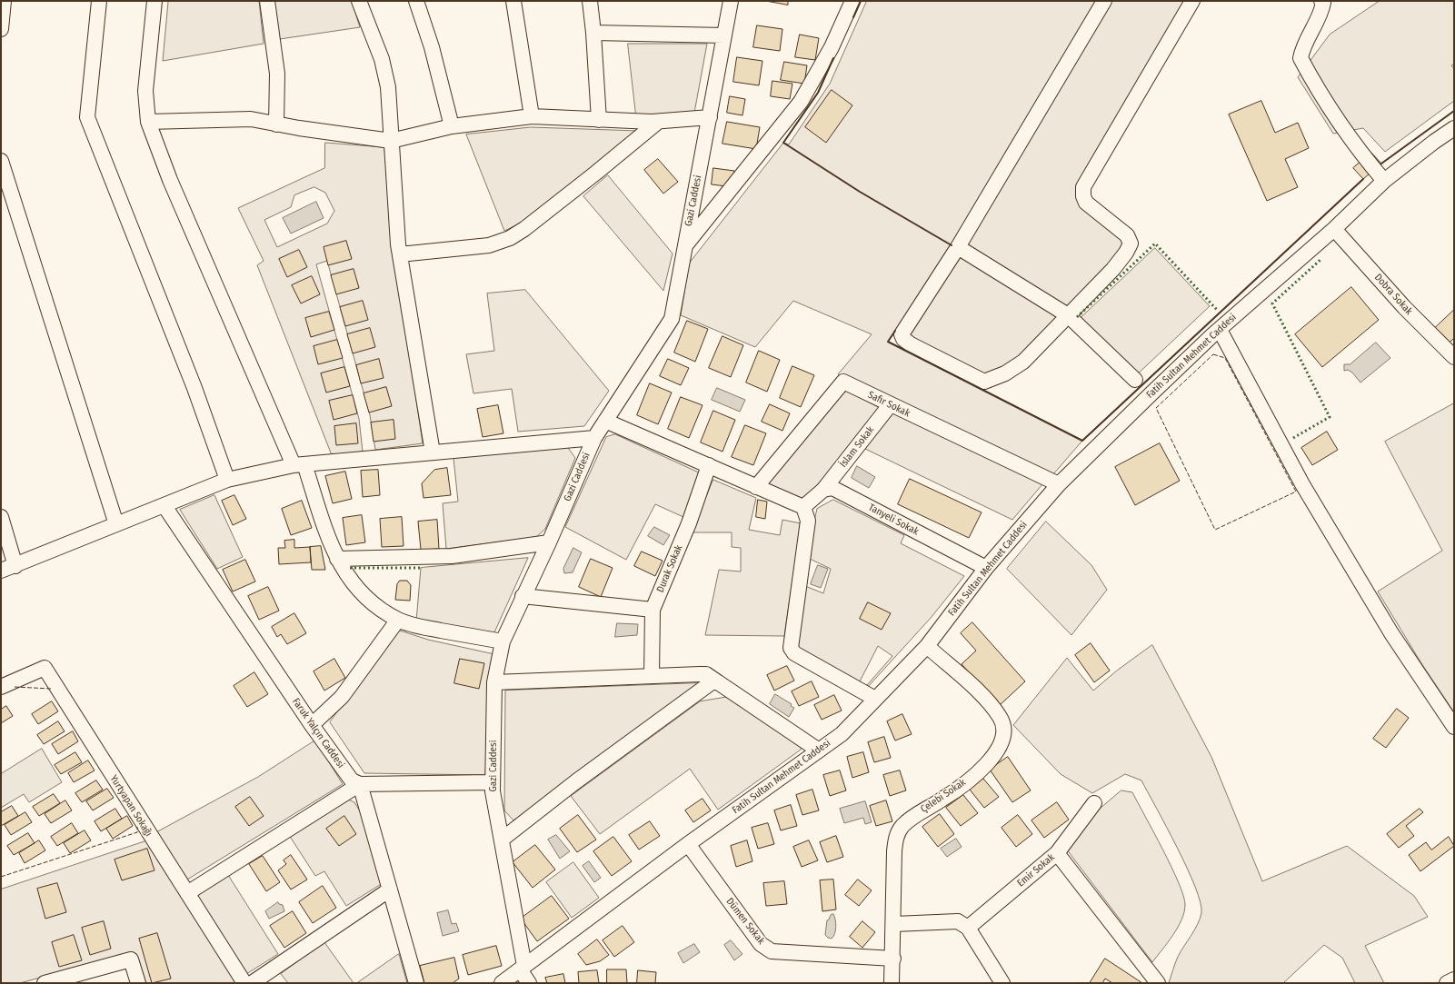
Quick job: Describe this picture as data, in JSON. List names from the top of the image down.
{
  "streets": {
    "street": [
      "Gazi Caddesi",
      "Dobra Sokak",
      "Fatih Sultan Mehmet Caddesi",
      "Safir Sokak",
      "İslam Sokak",
      "Tanyeli Sokak",
      "Durak Sokak",
      "Faruk Yalçın Caddesi",
      "Çelebi Sokak",
      "Yurtyapan Sokağı",
      "Emir Sokak",
      "Dümen Sokak"
    ]
  },
  "crossings": [
    ["Gazi Caddesi", "Fatih Sultan Mehmet Caddesi"],
    ["Dobra Sokak", "Fatih Sultan Mehmet Caddesi"],
    ["Fatih Sultan Mehmet Caddesi", "Safir Sokak"],
    ["Fatih Sultan Mehmet Caddesi", "Tanyeli Sokak"],
    ["Fatih Sultan Mehmet Caddesi", "Çelebi Sokak"],
    ["Fatih Sultan Mehmet Caddesi", "Dümen Sokak"],
    ["Safir Sokak", "İslam Sokak"],
    ["İslam Sokak", "Tanyeli Sokak"],
    ["Çelebi Sokak", "Dümen Sokak"]
  ]
}
